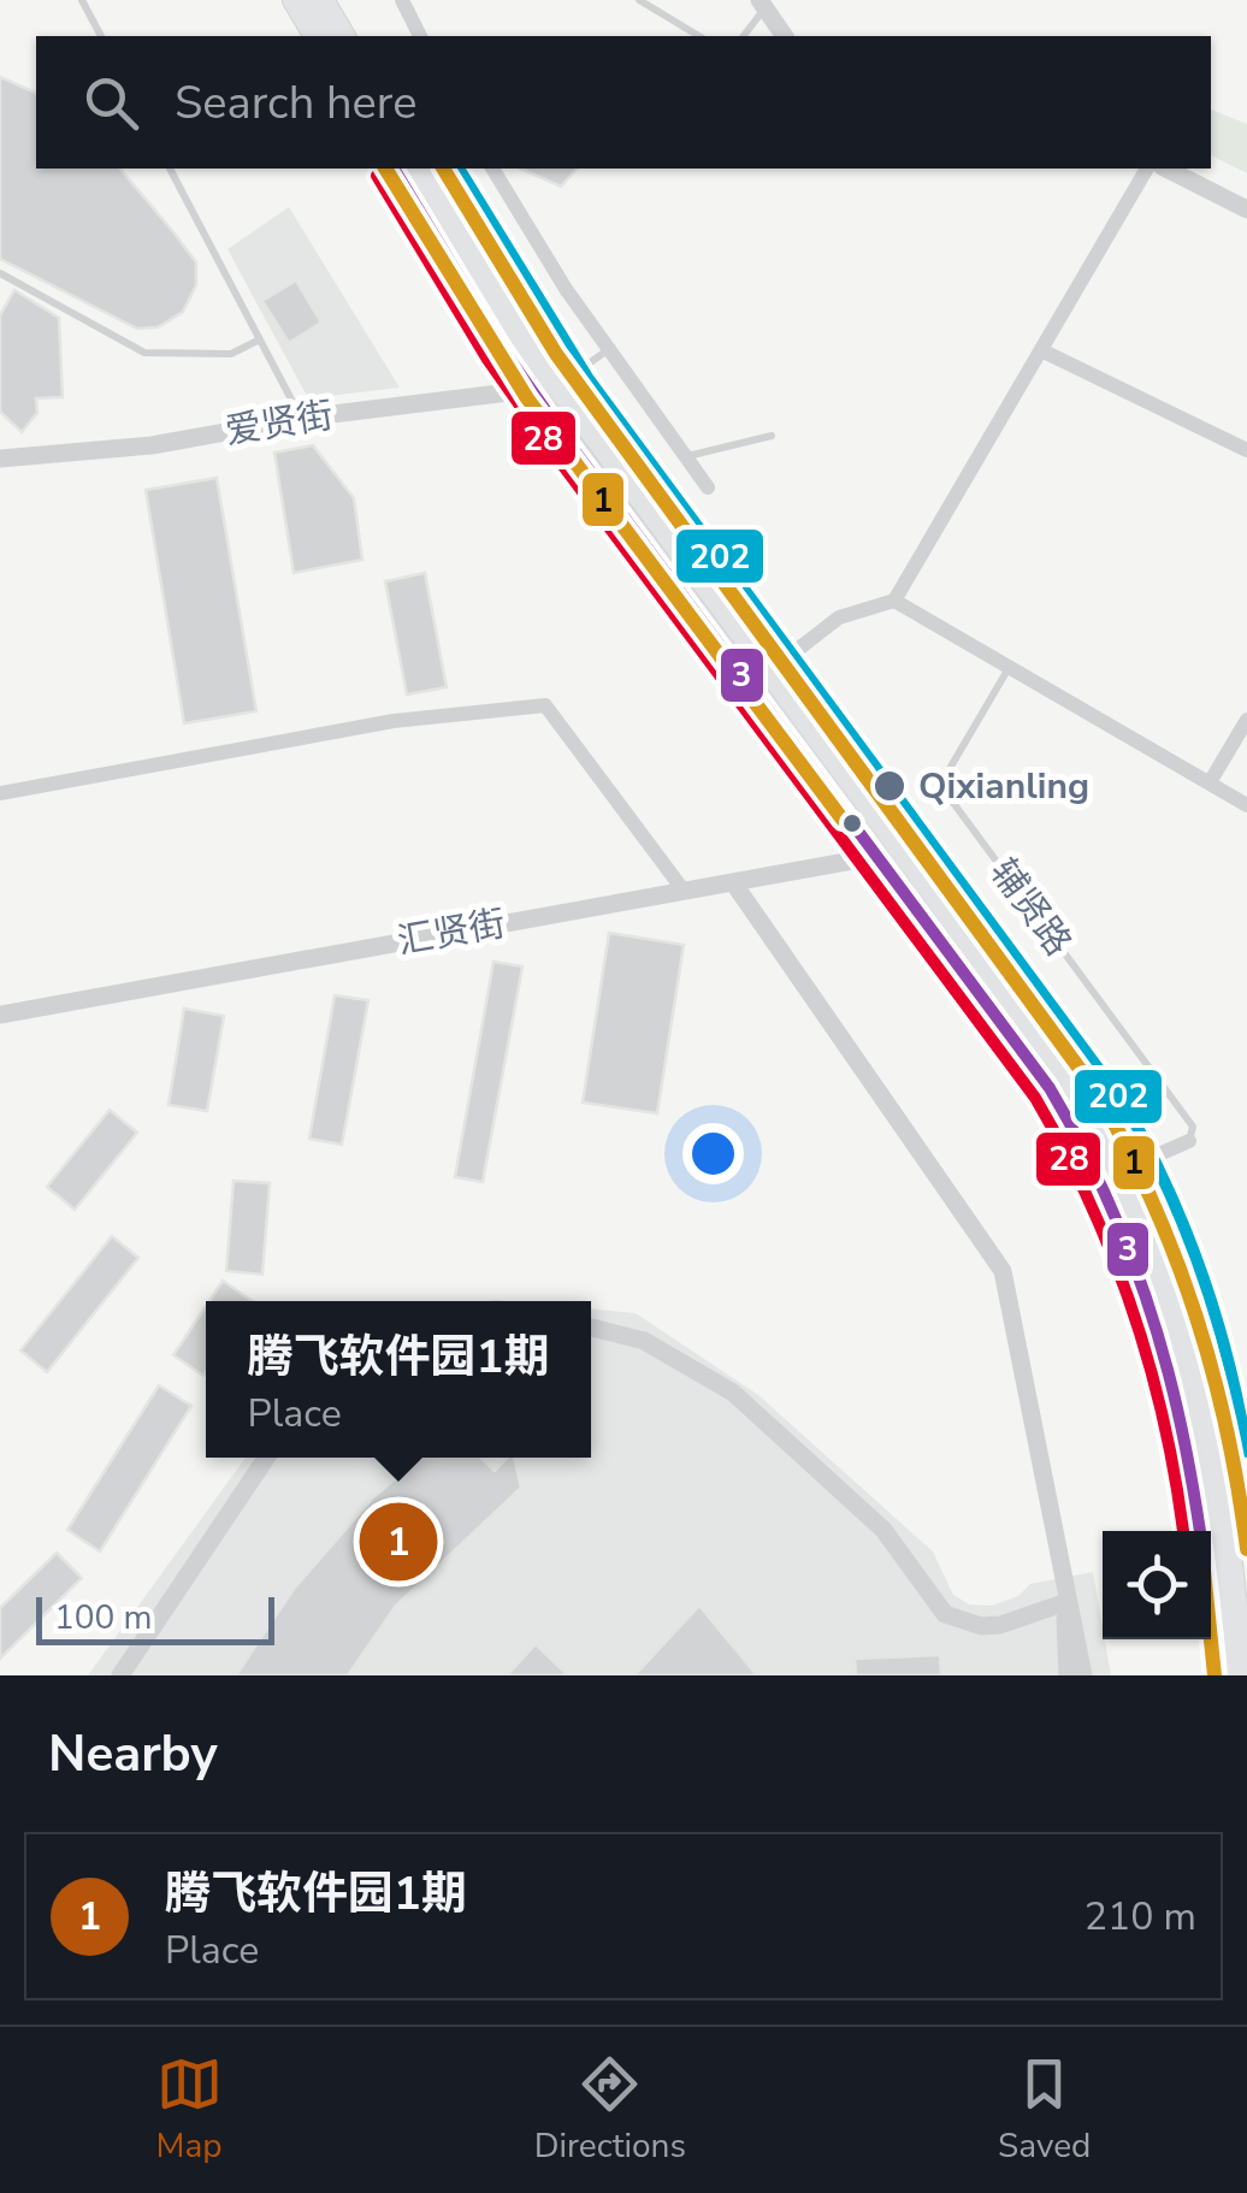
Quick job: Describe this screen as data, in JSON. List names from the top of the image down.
{
  "streets": {
    "street": ["爱贤街", "汇贤街"],
    "lane": ["辅贤路"]
  },
  "places": ["Qixianling"],
  "lines": [
    "transit line 1",
    "transit line 202",
    "transit line 3",
    "transit line 28"
  ],
  "scale_bar": "100 m",
  "page": {
    "search": "Search here",
    "popup": ["腾飞软件园1期", "Place"],
    "pins": "1",
    "scale": "100 m",
    "heading": "Nearby",
    "list": [
      {
        "mark": "1",
        "name": "腾飞软件园1期",
        "note": "Place",
        "value": "210 m"
      }
    ],
    "nav": ["Map", "Directions", "Saved"]
  }
}
